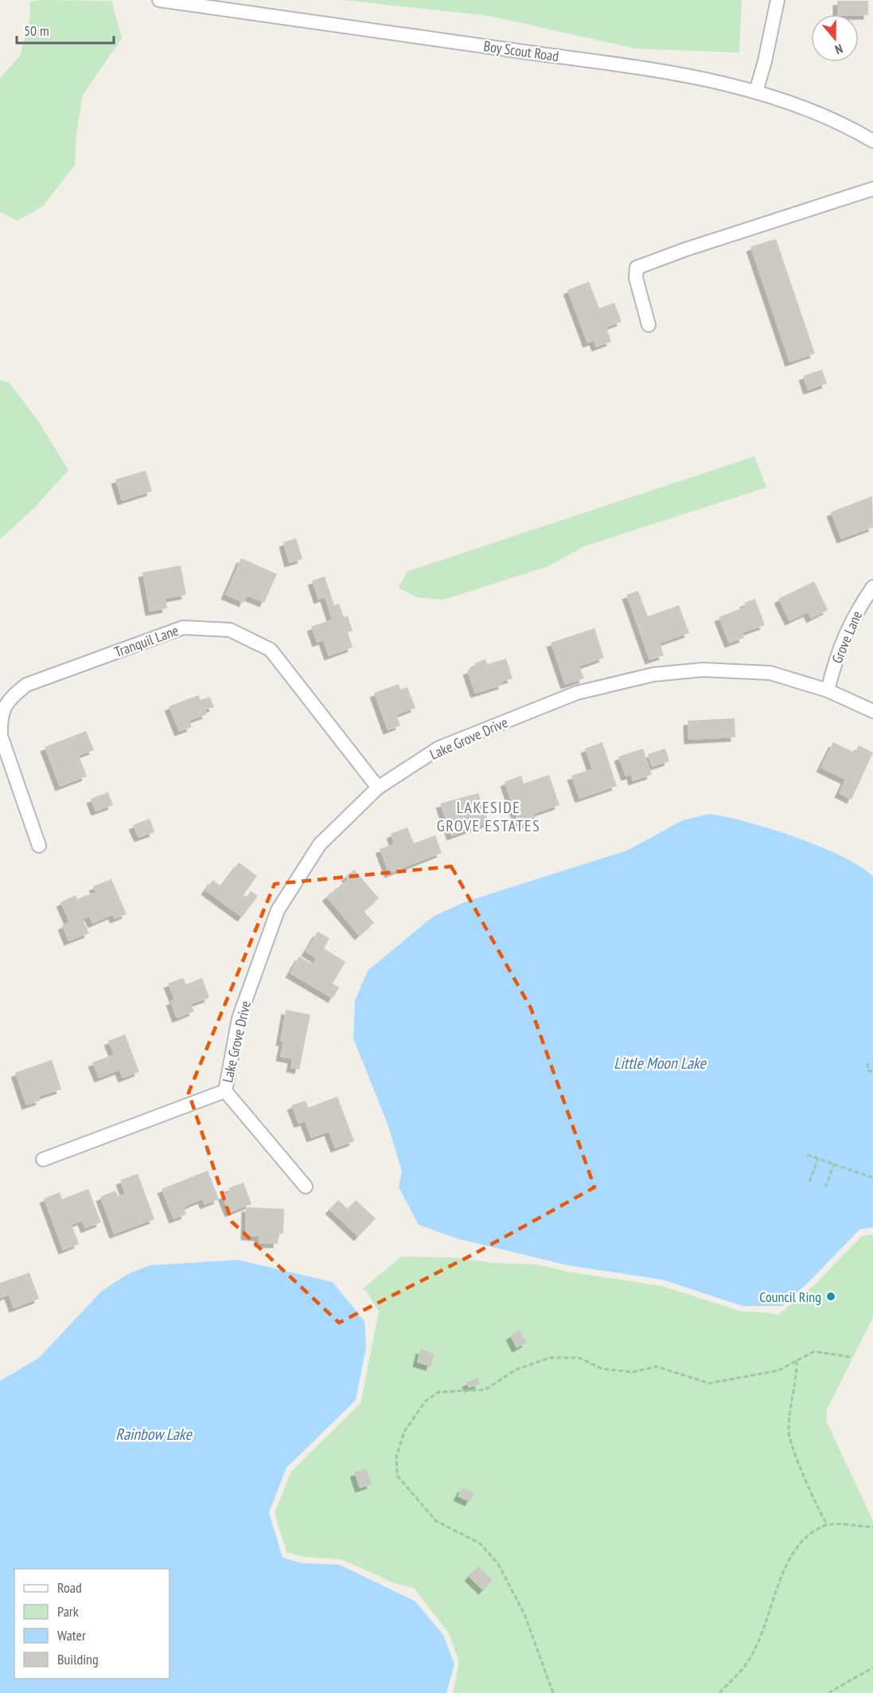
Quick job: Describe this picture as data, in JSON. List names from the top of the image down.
{
  "streets": {
    "street": [
      "Boy Scout Road",
      "Grove Lane",
      "Tranquil Lane",
      "Lake Grove Drive"
    ]
  },
  "crossings": [
    ["Grove Lane", "Lake Grove Drive"],
    ["Tranquil Lane", "Lake Grove Drive"]
  ],
  "districts": ["LAKESIDE GROVE ESTATES"],
  "water": ["Little Moon Lake", "Rainbow Lake"],
  "places": ["Council Ring"],
  "legend": [
    "Road",
    "Park",
    "Water",
    "Building"
  ],
  "scale_bar": "50 m",
  "north": "bottom"
}
